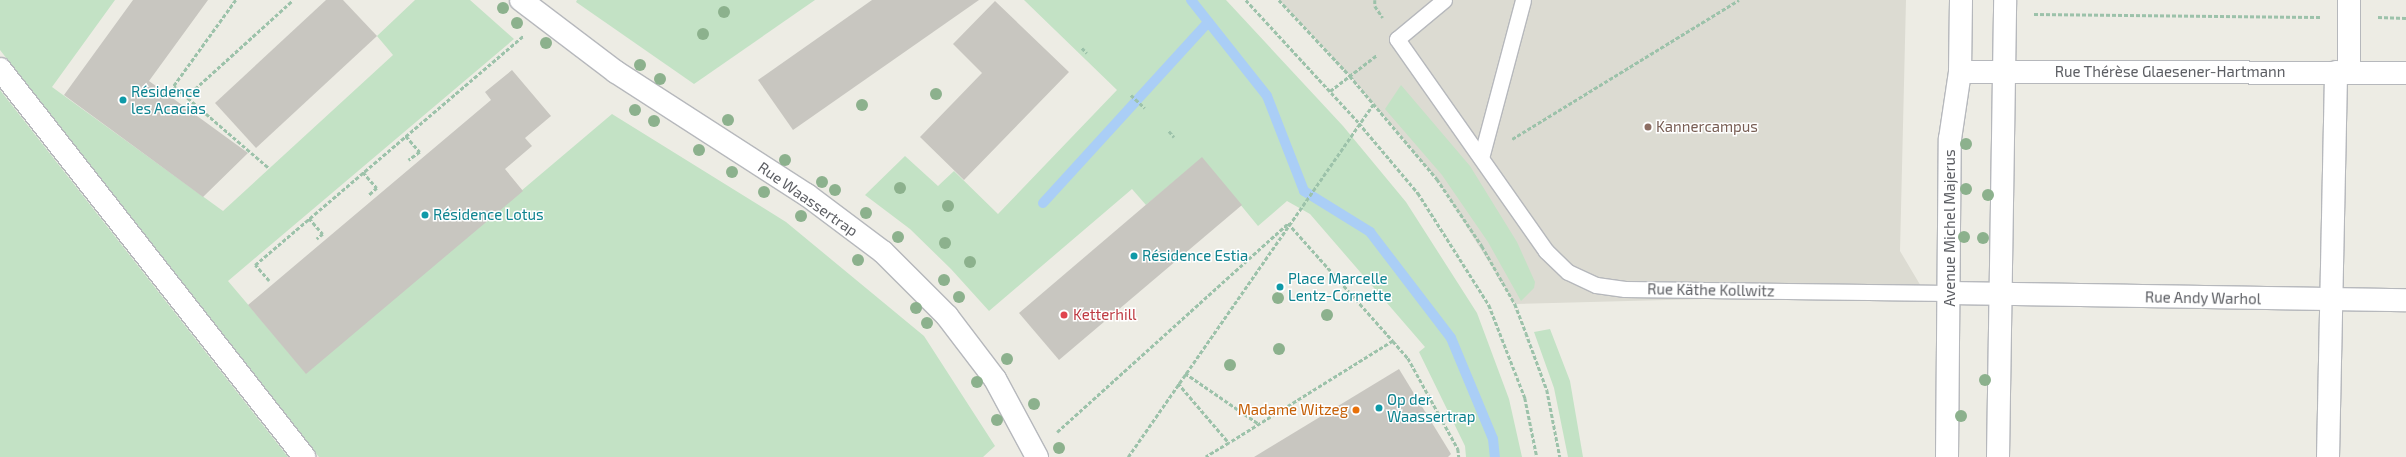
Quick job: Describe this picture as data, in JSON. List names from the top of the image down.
{
  "streets": {
    "street": [
      "Rue Thérèse Glaesener-Hartmann",
      "Rue Waassertrap",
      "Avenue Michel Majerus",
      "Rue Käthe Kollwitz",
      "Rue Andy Warhol"
    ]
  },
  "crossings": [
    ["Rue Thérèse Glaesener-Hartmann", "Avenue Michel Majerus"],
    ["Avenue Michel Majerus", "Rue Käthe Kollwitz"],
    ["Rue Käthe Kollwitz", "Rue Andy Warhol"]
  ],
  "places": [
    "Résidence les Acacias",
    "Kannercampus",
    "Résidence Lotus",
    "Résidence Estia",
    "Place Marcelle Lentz-Cornette",
    "Ketterhill",
    "Op der Waassertrap",
    "Madame Witzeg"
  ]
}
